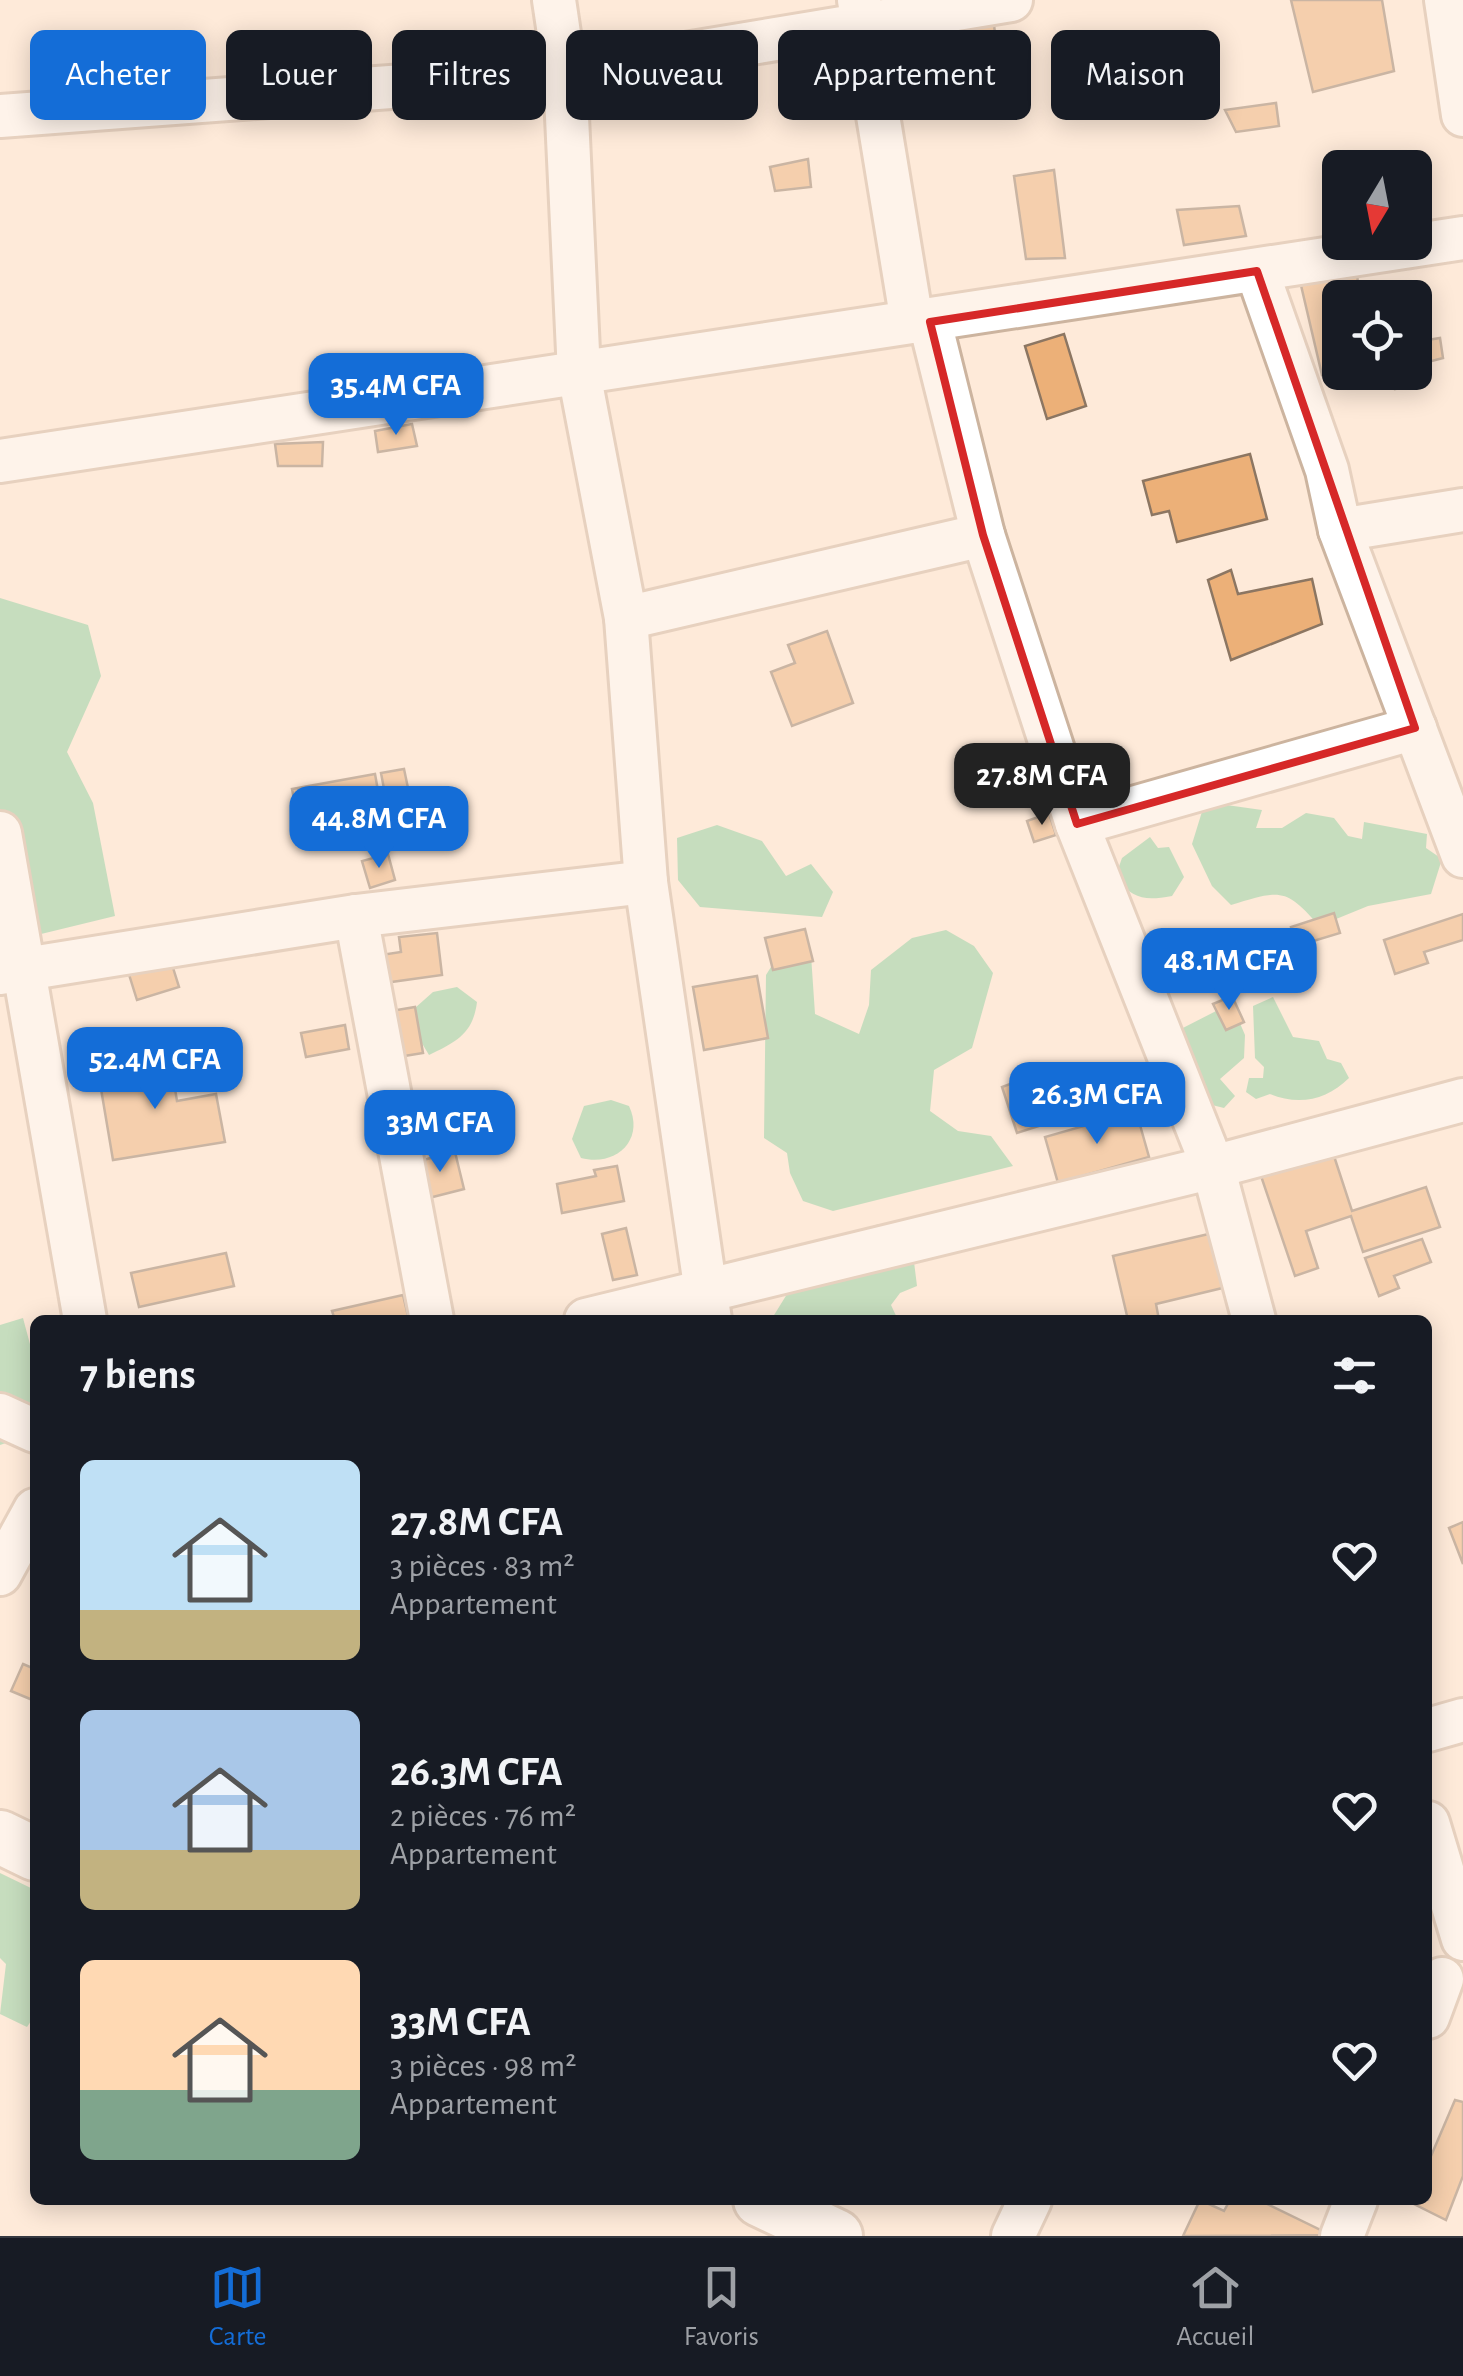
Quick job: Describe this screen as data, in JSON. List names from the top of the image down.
{
  "north": "bottom",
  "page": {
    "chip": [
      "Acheter",
      "Louer",
      "Filtres",
      "Nouveau",
      "Appartement",
      "Maison"
    ],
    "price": [
      "35.4M CFA",
      "27.8M CFA",
      "44.8M CFA",
      "48.1M CFA",
      "52.4M CFA",
      "26.3M CFA",
      "33M CFA"
    ],
    "heading": "7 biens",
    "list": [
      {
        "name": "27.8M CFA",
        "note": "3 pièces · 83 m² · Appartement"
      },
      {
        "name": "26.3M CFA",
        "note": "2 pièces · 76 m² · Appartement"
      },
      {
        "name": "33M CFA",
        "note": "3 pièces · 98 m² · Appartement"
      }
    ],
    "tabs": ["Carte", "Favoris", "Accueil"]
  }
}
